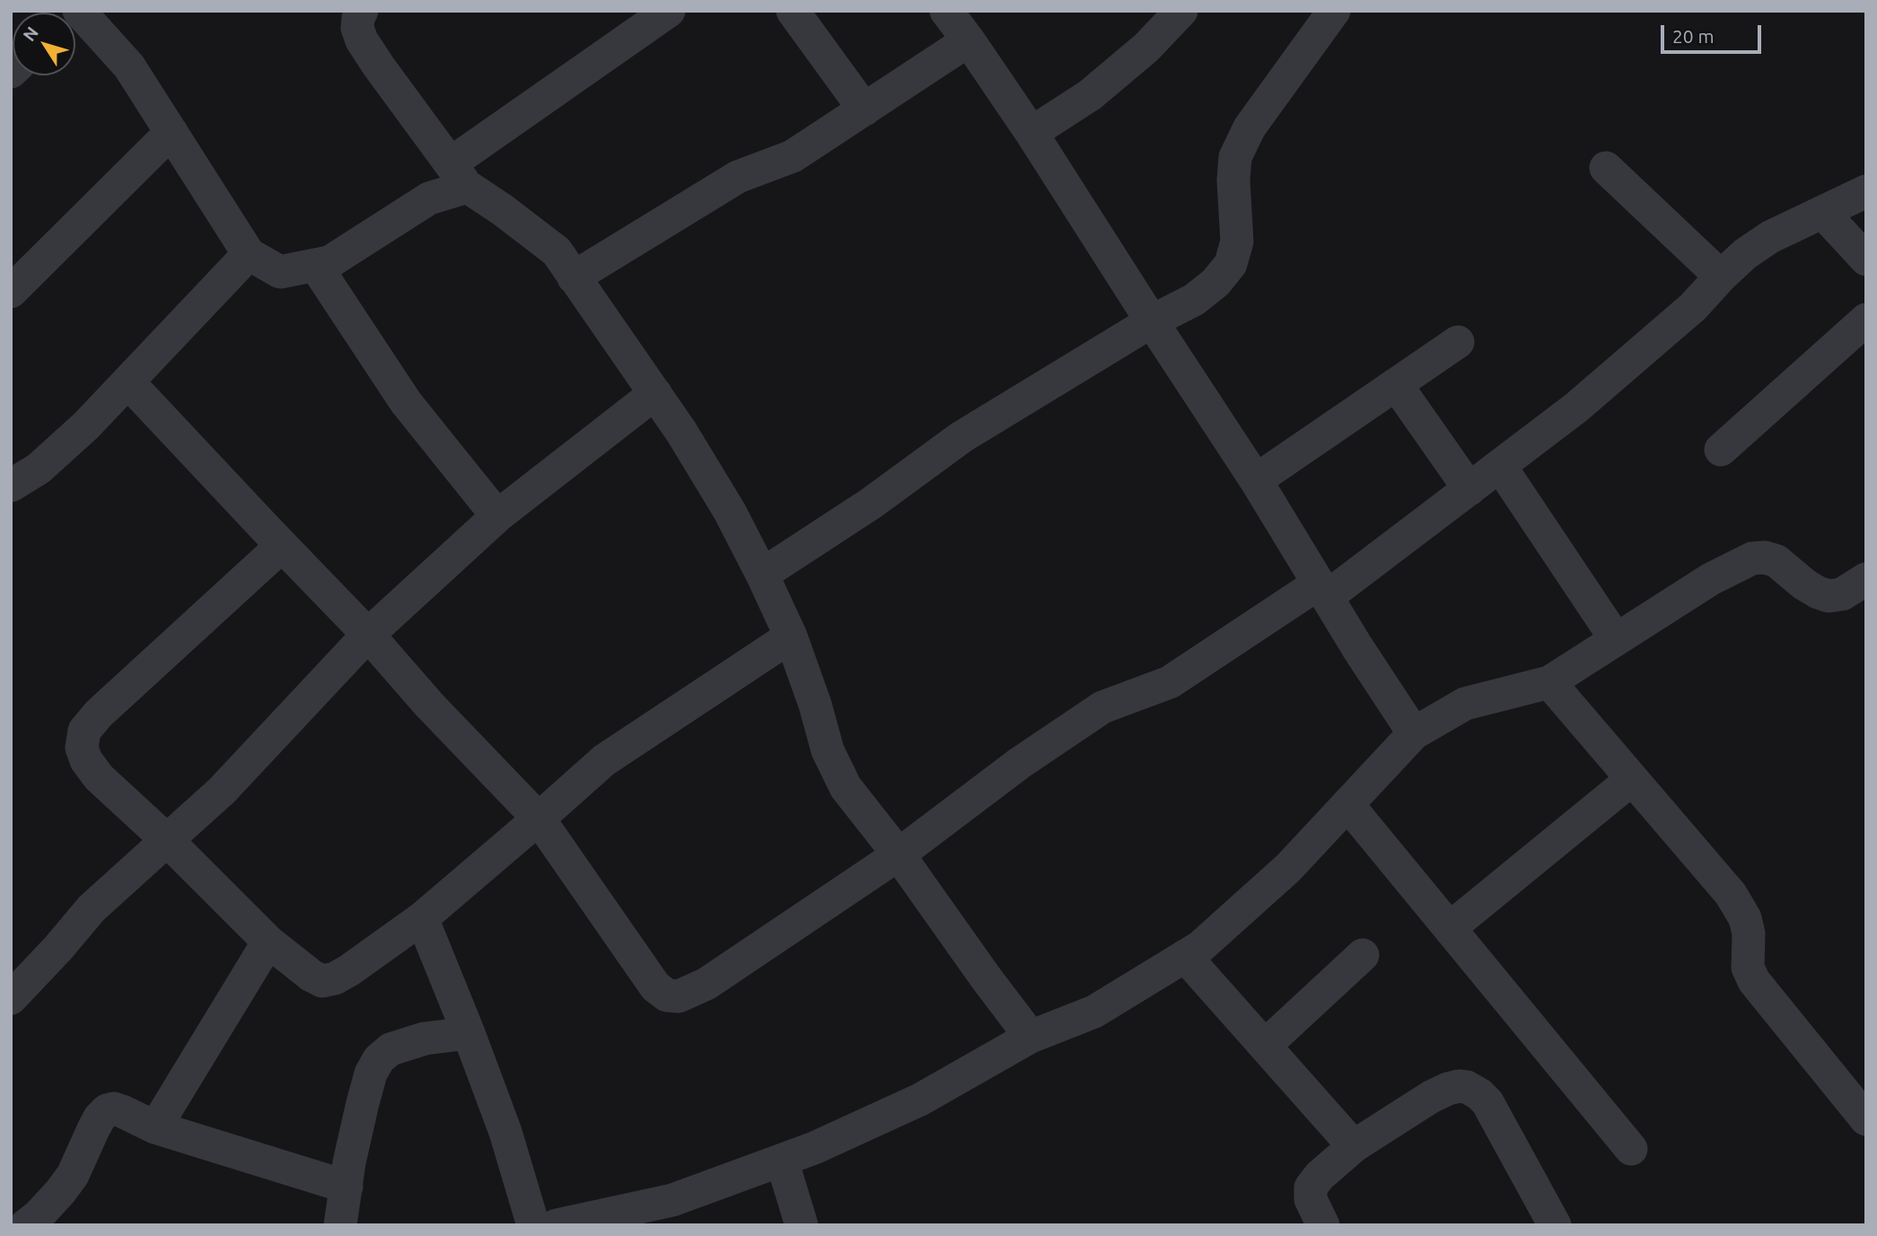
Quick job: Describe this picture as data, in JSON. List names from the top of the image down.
{
  "scale_bar": "20 m",
  "north": "top left"
}
